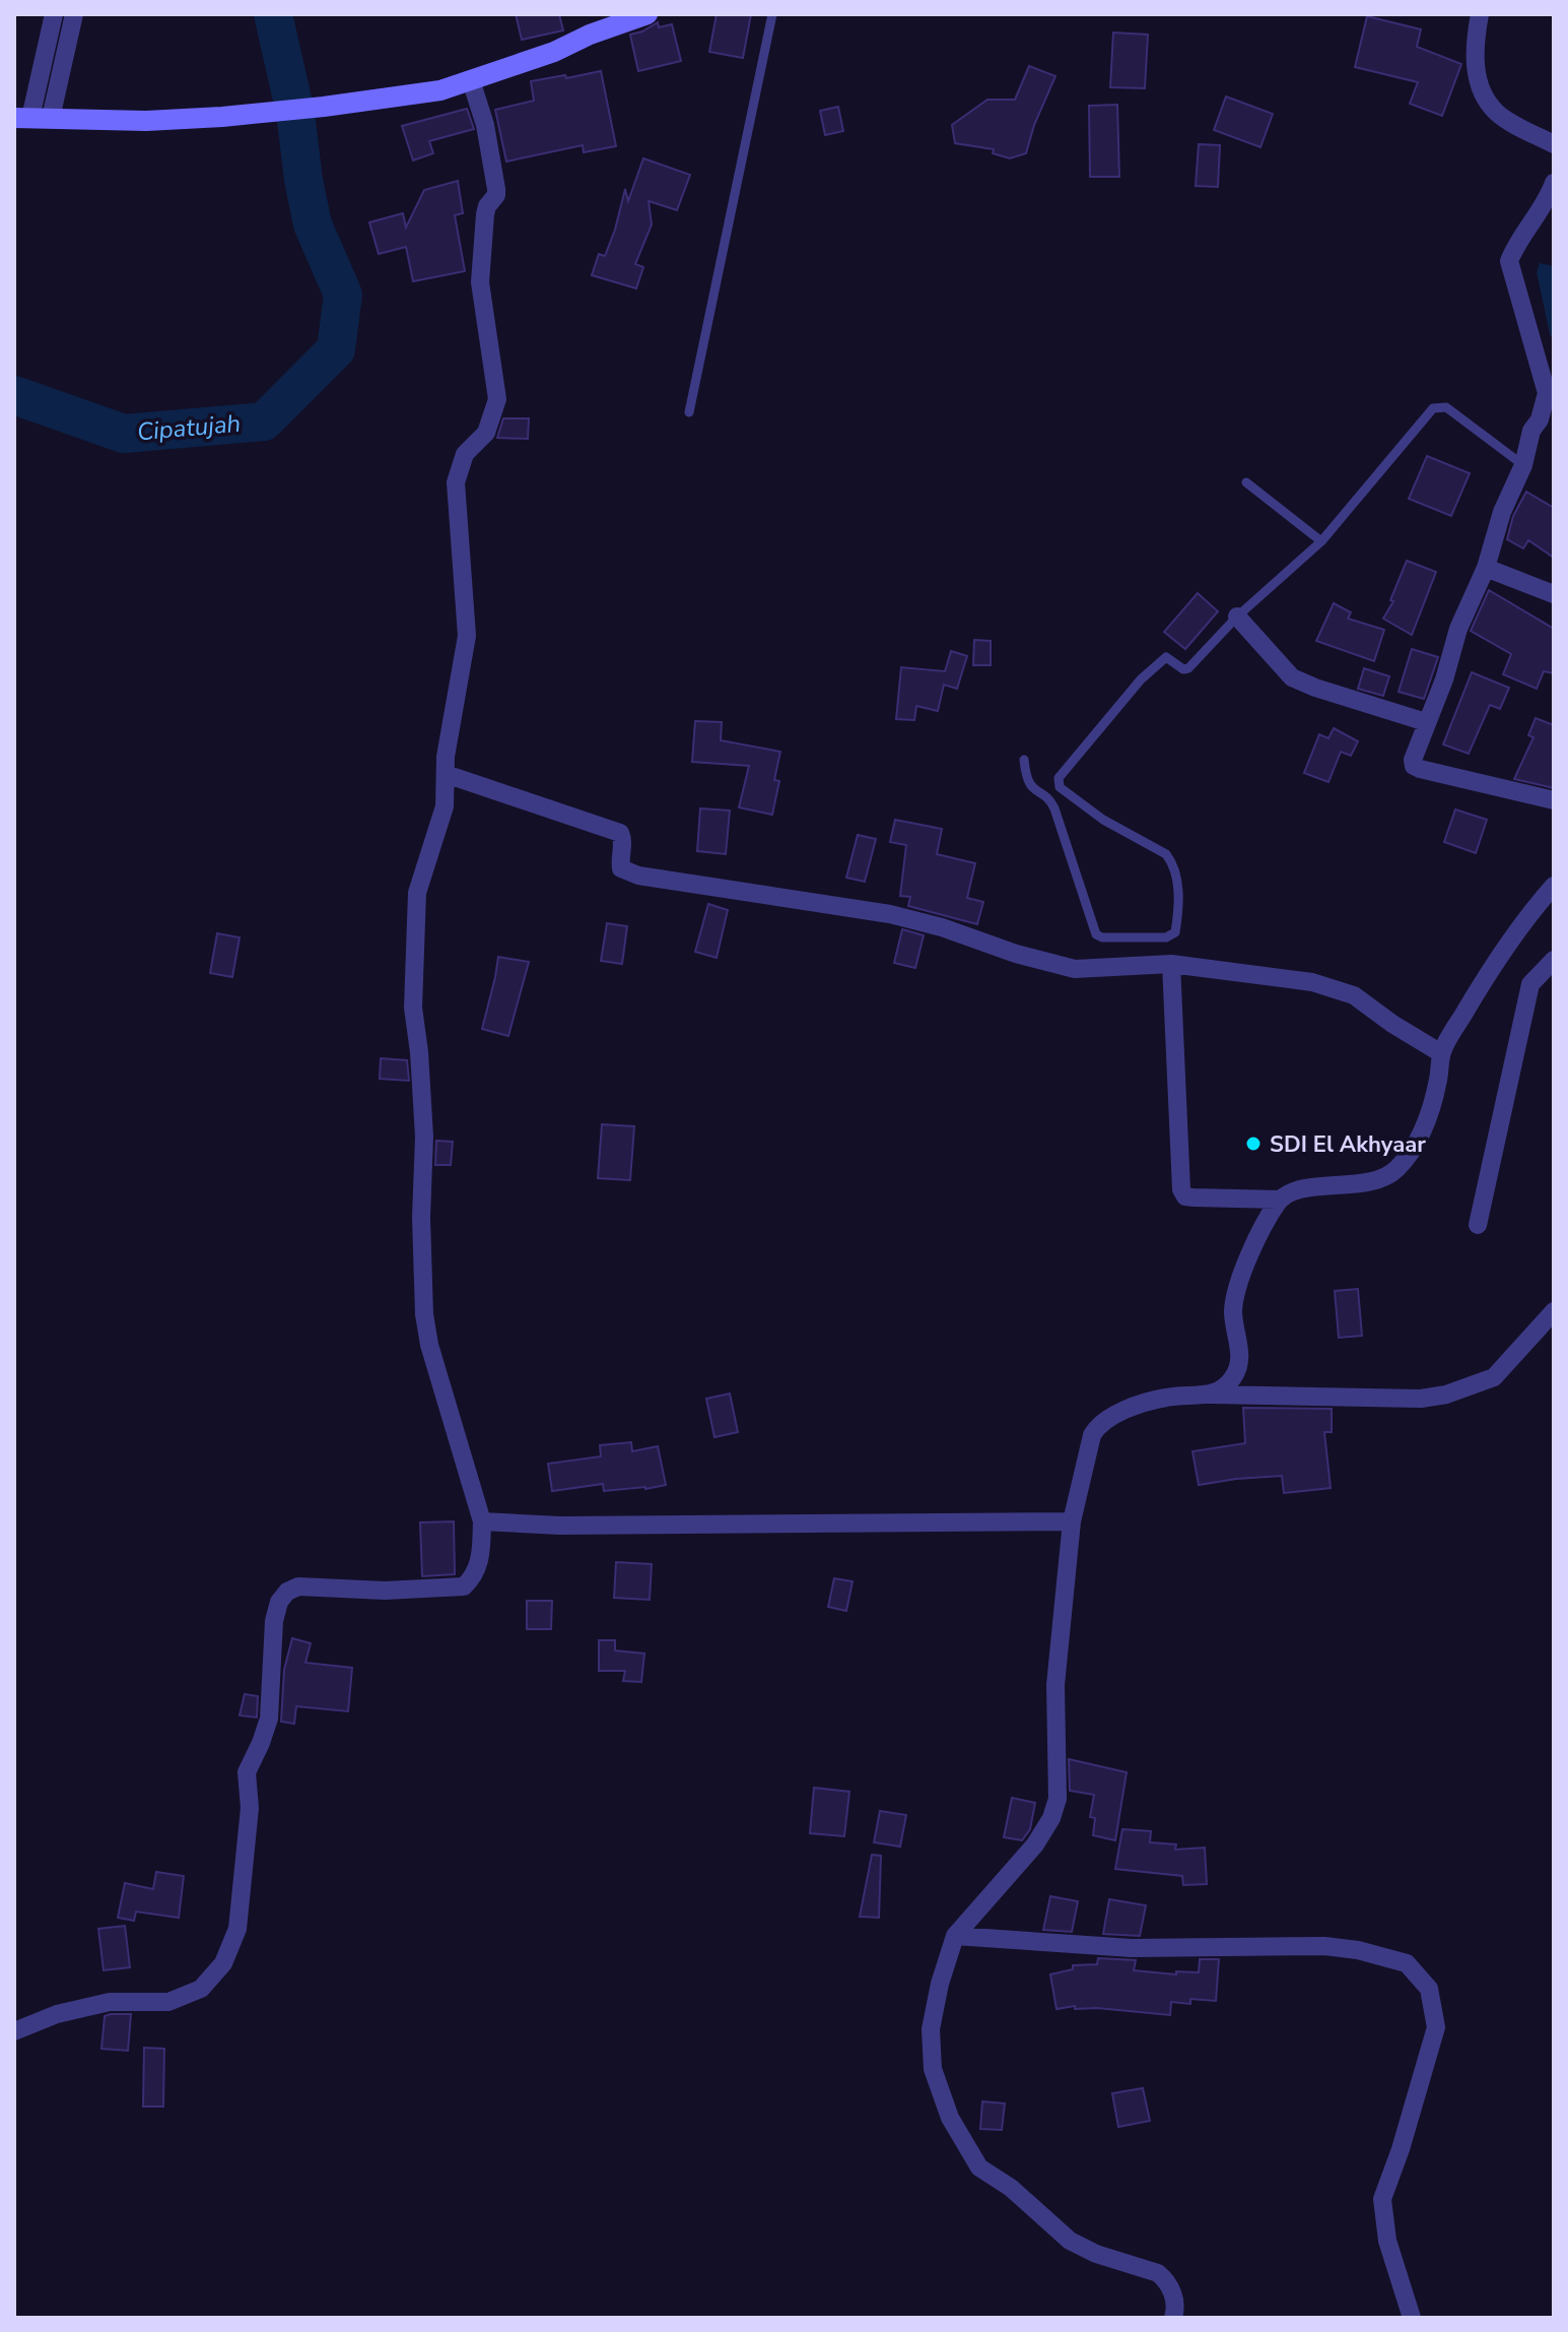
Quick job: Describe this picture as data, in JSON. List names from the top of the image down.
{
  "water": ["Cipatujah"],
  "places": ["SDI El Akhyaar"]
}
